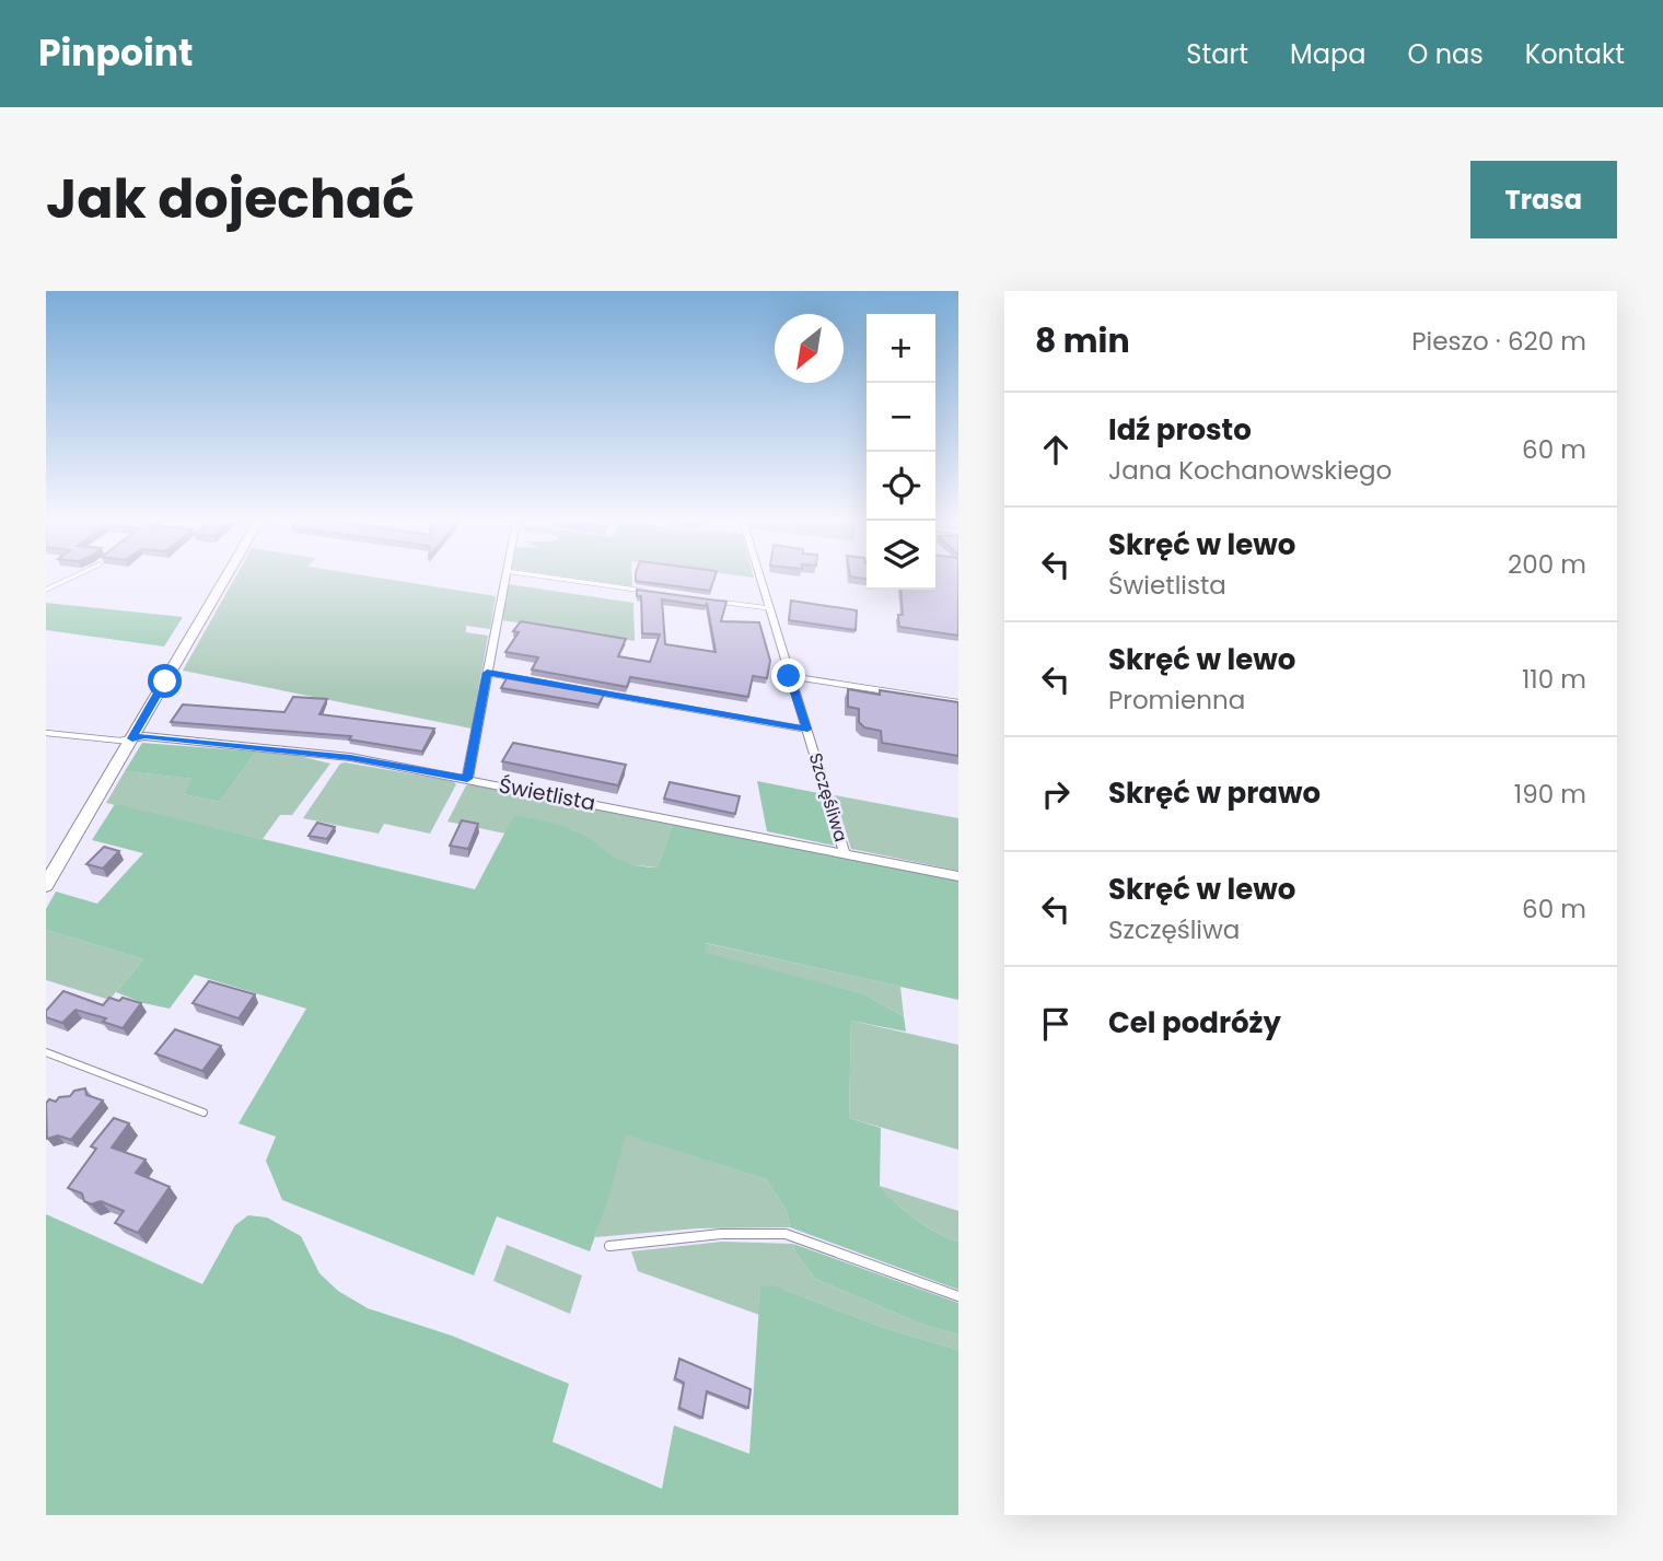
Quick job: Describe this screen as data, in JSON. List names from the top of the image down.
{
  "streets": {
    "street": ["Świetlista", "Szczęśliwa"]
  },
  "crossings": [
    ["Świetlista", "Szczęśliwa"]
  ],
  "north": "bottom left",
  "page": {
    "header": "Pinpoint",
    "nav": [
      "Start",
      "Mapa",
      "O nas",
      "Kontakt"
    ],
    "title": "Jak dojechać",
    "buttons": "Trasa",
    "heading": ["8 min", "Pieszo · 620 m"],
    "map_buttons": ["+", "−"],
    "list": [
      ["Idź prosto", "Jana Kochanowskiego", "60 m"],
      ["Skręć w lewo", "Świetlista", "200 m"],
      ["Skręć w lewo", "Promienna", "110 m"],
      ["Skręć w prawo", "190 m"],
      ["Skręć w lewo", "Szczęśliwa", "60 m"],
      "Cel podróży"
    ]
  }
}
